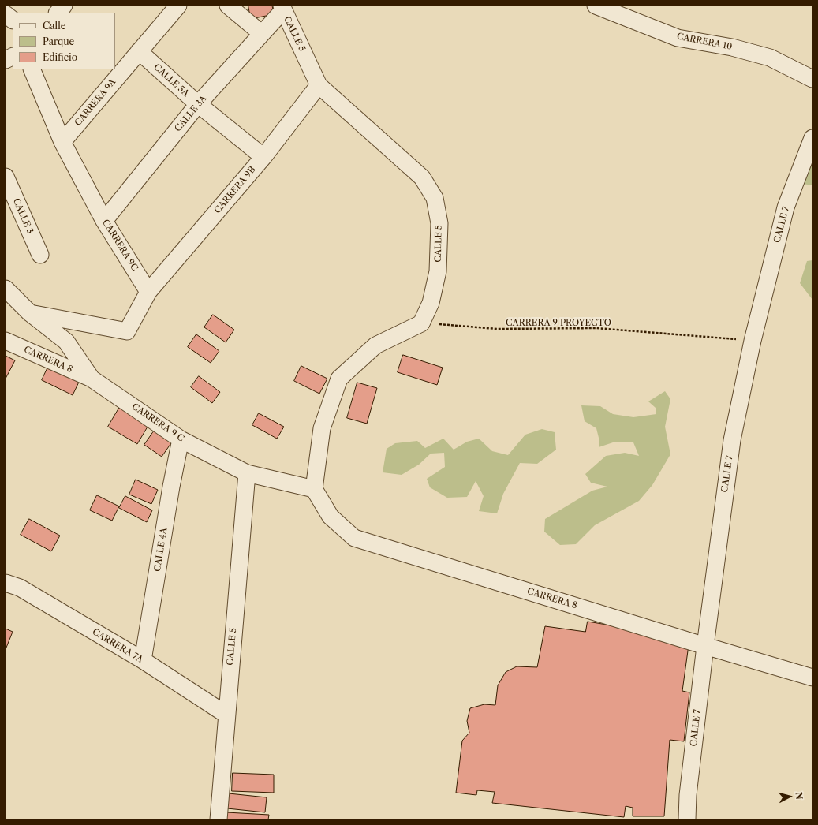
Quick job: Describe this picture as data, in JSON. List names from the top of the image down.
{
  "streets": {
    "street": [
      "CALLE 5",
      "CARRERA 10",
      "CALLE 5A",
      "CARRERA 9A",
      "CALLE 3A",
      "CARRERA 9B",
      "CALLE 3",
      "CALLE 7",
      "CARRERA 9C",
      "CARRERA 8",
      "CARRERA 9 C",
      "CALLE 4A",
      "CARRERA 7A"
    ],
    "path": ["CARRERA 9 PROYECTO"]
  },
  "crossings": [
    ["CALLE 5", "CALLE 3A"],
    ["CALLE 5", "CARRERA 9B"],
    ["CALLE 5", "CARRERA 9 PROYECTO"],
    ["CALLE 5", "CARRERA 9 C"],
    ["CALLE 5", "CARRERA 7A"],
    ["CALLE 5A", "CARRERA 9A"],
    ["CALLE 5A", "CALLE 3A"],
    ["CALLE 5A", "CARRERA 9B"],
    ["CARRERA 9A", "CARRERA 9C"],
    ["CALLE 3A", "CARRERA 9C"],
    ["CARRERA 9B", "CARRERA 9C"],
    ["CALLE 7", "CARRERA 9 PROYECTO"],
    ["CALLE 7", "CARRERA 8"],
    ["CARRERA 8", "CARRERA 9 C"],
    ["CARRERA 9 C", "CALLE 4A"],
    ["CALLE 4A", "CARRERA 7A"]
  ],
  "legend": ["Calle", "Parque", "Edificio"],
  "north": "right"
}
